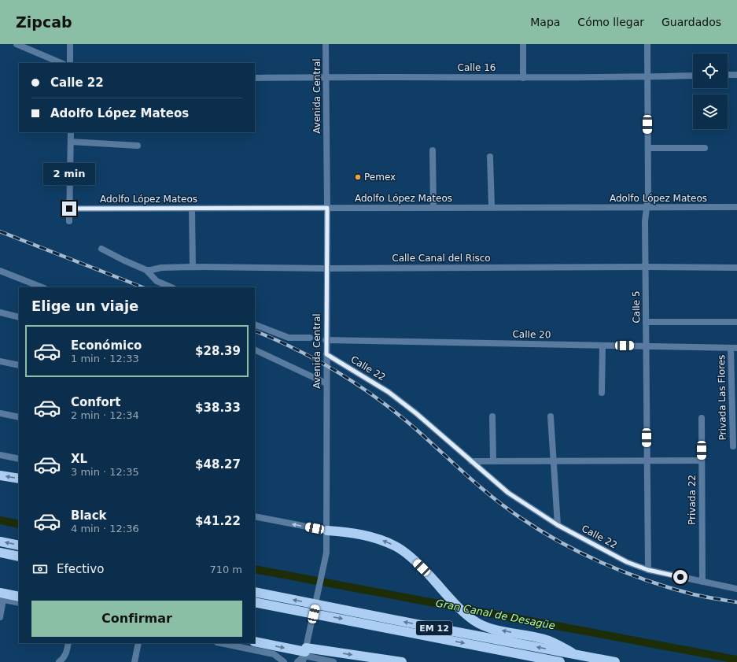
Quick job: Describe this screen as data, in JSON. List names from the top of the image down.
{
  "streets": {
    "highway": ["EM 12"],
    "street": [
      "Calle 16",
      "Avenida Central",
      "Adolfo López Mateos",
      "Calle Canal del Risco",
      "Calle 5",
      "Calle 20",
      "Calle 22",
      "Privada Las Flores",
      "Privada 22"
    ]
  },
  "crossings": [
    ["Calle 16", "Avenida Central"],
    ["Calle 16", "Calle 5"],
    ["Avenida Central", "Adolfo López Mateos"],
    ["Avenida Central", "Calle Canal del Risco"],
    ["Avenida Central", "Calle 20"],
    ["Avenida Central", "Calle 22"],
    ["Adolfo López Mateos", "Calle 5"],
    ["Calle Canal del Risco", "Calle 5"],
    ["Calle 5", "Calle 20"],
    ["Calle 5", "Calle 22"],
    ["Calle 20", "Privada Las Flores"],
    ["Calle 22", "Privada 22"]
  ],
  "water": ["Gran Canal de Desagüe"],
  "places": ["Pemex"],
  "page": {
    "header": "Zipcab",
    "nav": ["Mapa", "Cómo llegar", "Guardados"],
    "banner": ["Calle 22", "Adolfo López Mateos"],
    "bubble": "2 min",
    "heading": "Elige un viaje",
    "list": [
      {
        "name": "Económico",
        "note": "1 min · 12:33",
        "value": "$28.39"
      },
      {
        "name": "Confort",
        "note": "2 min · 12:34",
        "value": "$38.33"
      },
      {
        "name": "XL",
        "note": "3 min · 12:35",
        "value": "$48.27"
      },
      {
        "name": "Black",
        "note": "4 min · 12:36",
        "value": "$41.22"
      }
    ],
    "pay": ["Efectivo", "710 m"],
    "buttons": "Confirmar"
  }
}
